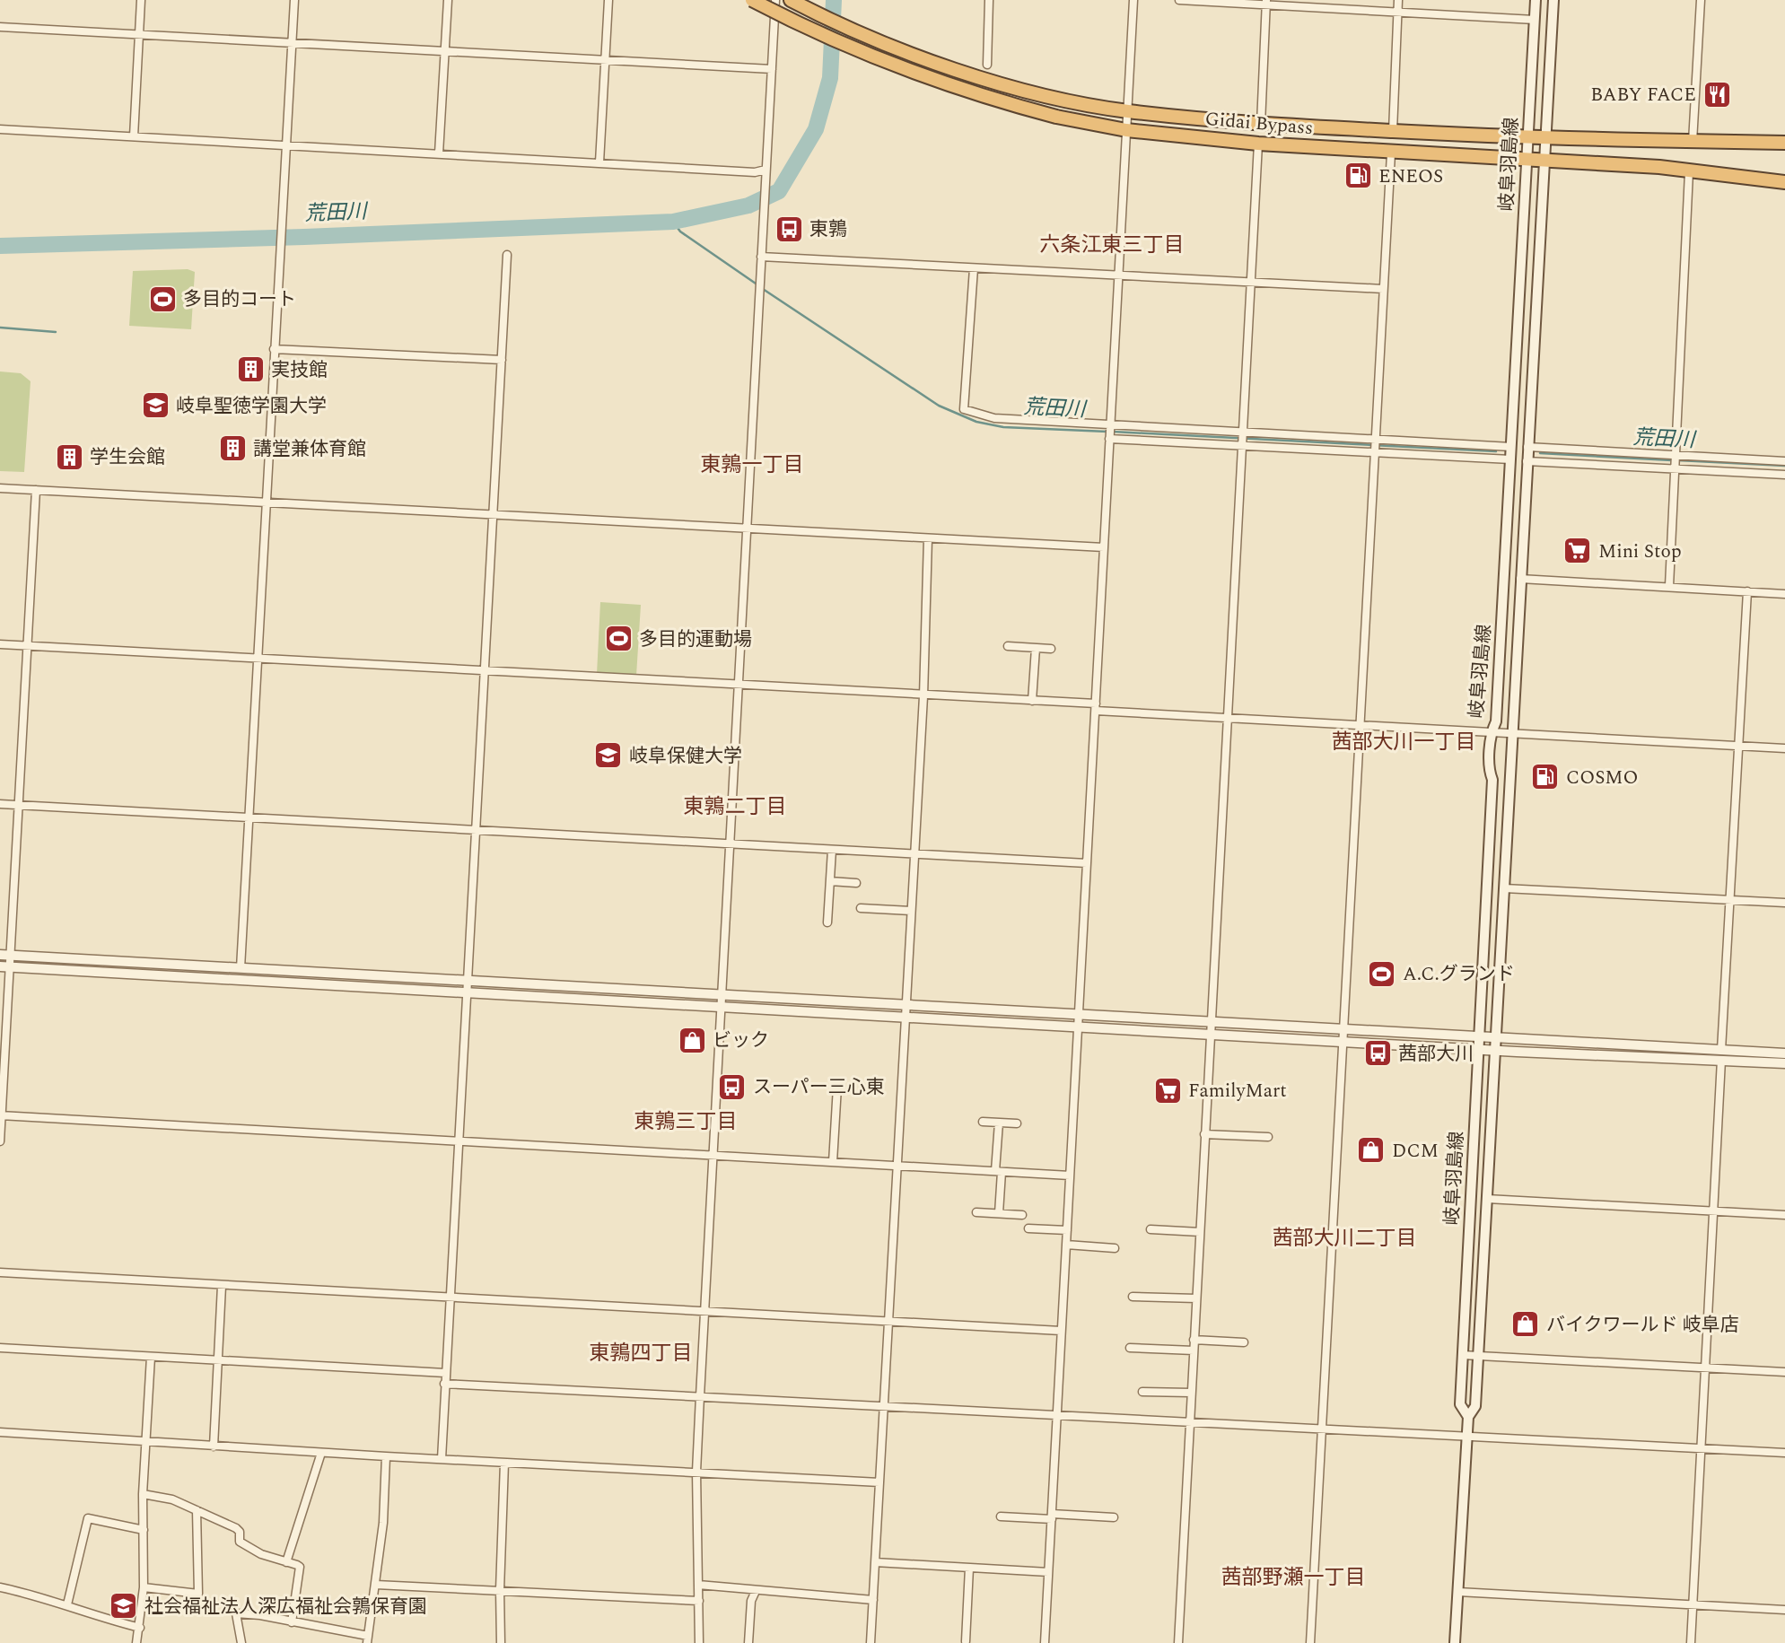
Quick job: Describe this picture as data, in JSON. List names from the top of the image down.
{
  "streets": {
    "highway": ["Gidai Bypass"],
    "main road": ["岐阜羽島線"]
  },
  "crossings": [
    ["Gidai Bypass", "岐阜羽島線"]
  ],
  "districts": [
    "六条江東三丁目",
    "東鶉一丁目",
    "茜部大川一丁目",
    "東鶉二丁目",
    "東鶉三丁目",
    "茜部大川二丁目",
    "東鶉四丁目",
    "茜部野瀬一丁目"
  ],
  "water": ["荒田川"],
  "places": {
    "restaurant": ["BABY FACE"],
    "fuel station": ["ENEOS", "COSMO"],
    "bus stop": ["東鶉", "茜部大川", "スーパー三心東"],
    "sports": ["多目的コート", "多目的運動場", "A.C.グランド"],
    "building": ["実技館", "講堂兼体育館", "学生会館"],
    "school or university": ["岐阜聖徳学園大学", "岐阜保健大学", "社会福祉法人深広福祉会鶉保育園"],
    "supermarket": ["Mini Stop", "FamilyMart"],
    "shop": ["ビック", "DCM", "バイクワールド 岐阜店"]
  }
}
